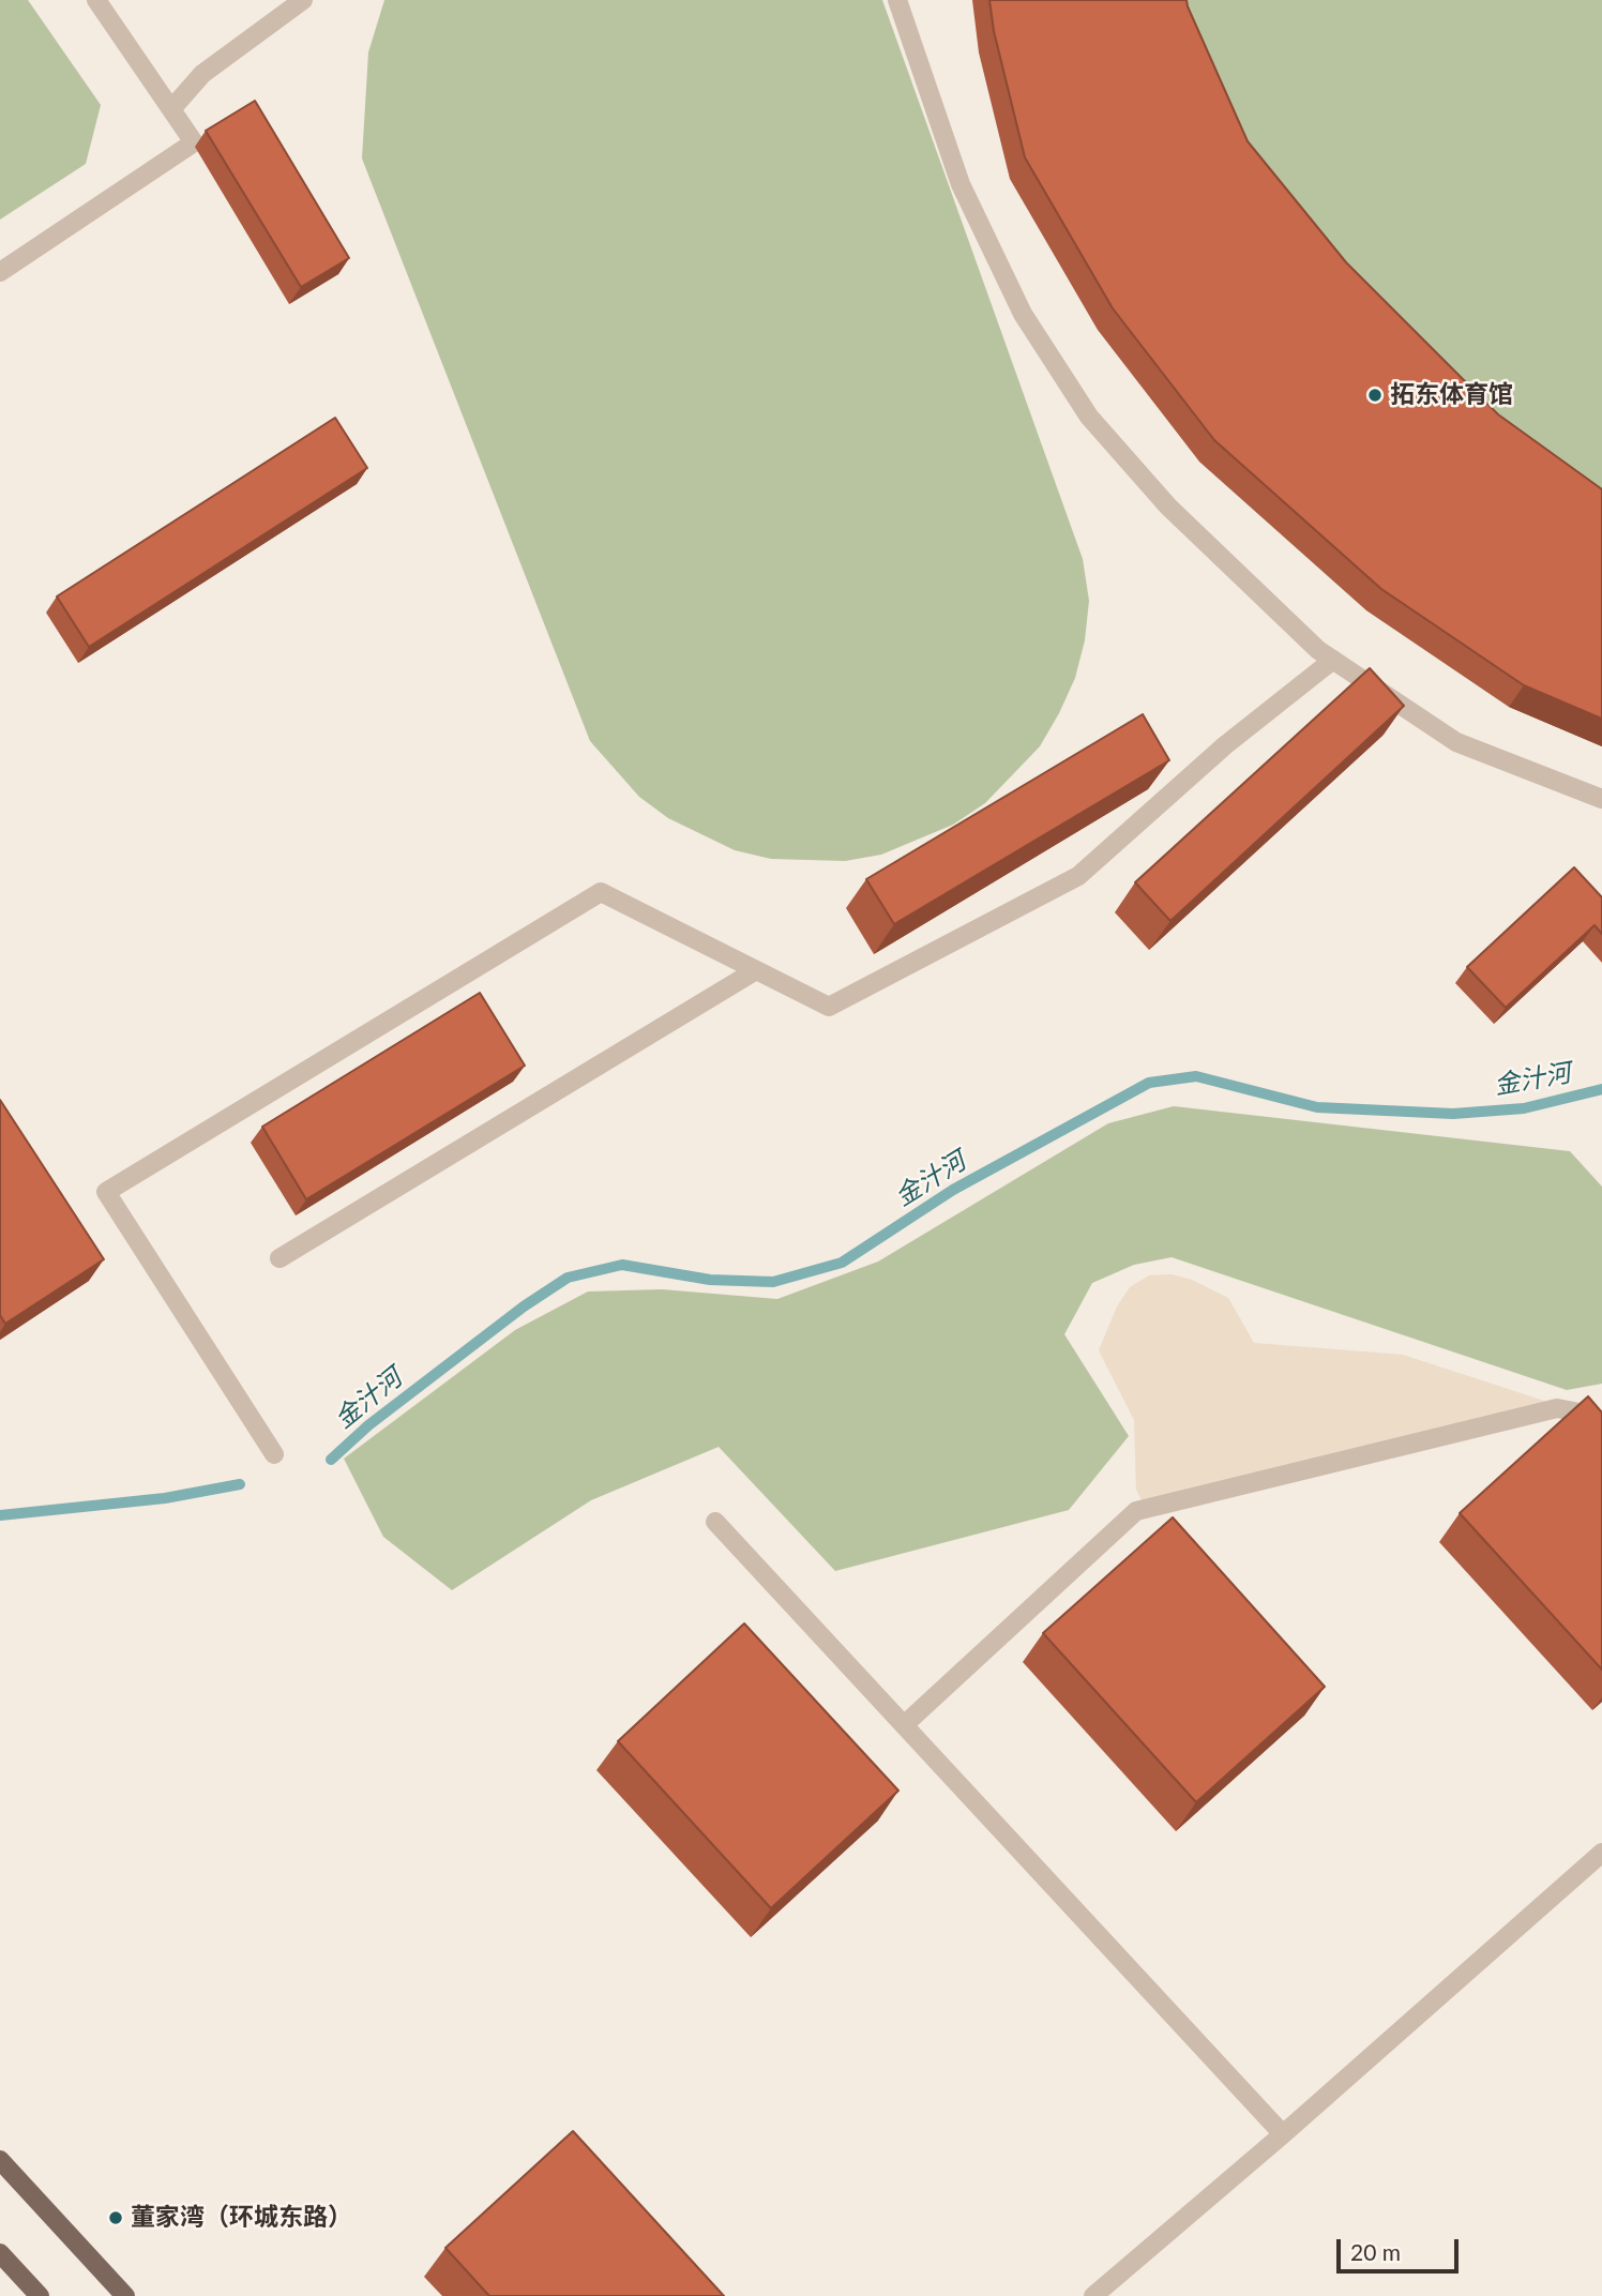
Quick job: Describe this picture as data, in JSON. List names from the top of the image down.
{
  "water": ["金汁河"],
  "places": ["拓东体育馆", "董家湾（环城东路）"],
  "scale_bar": "20 m"
}
